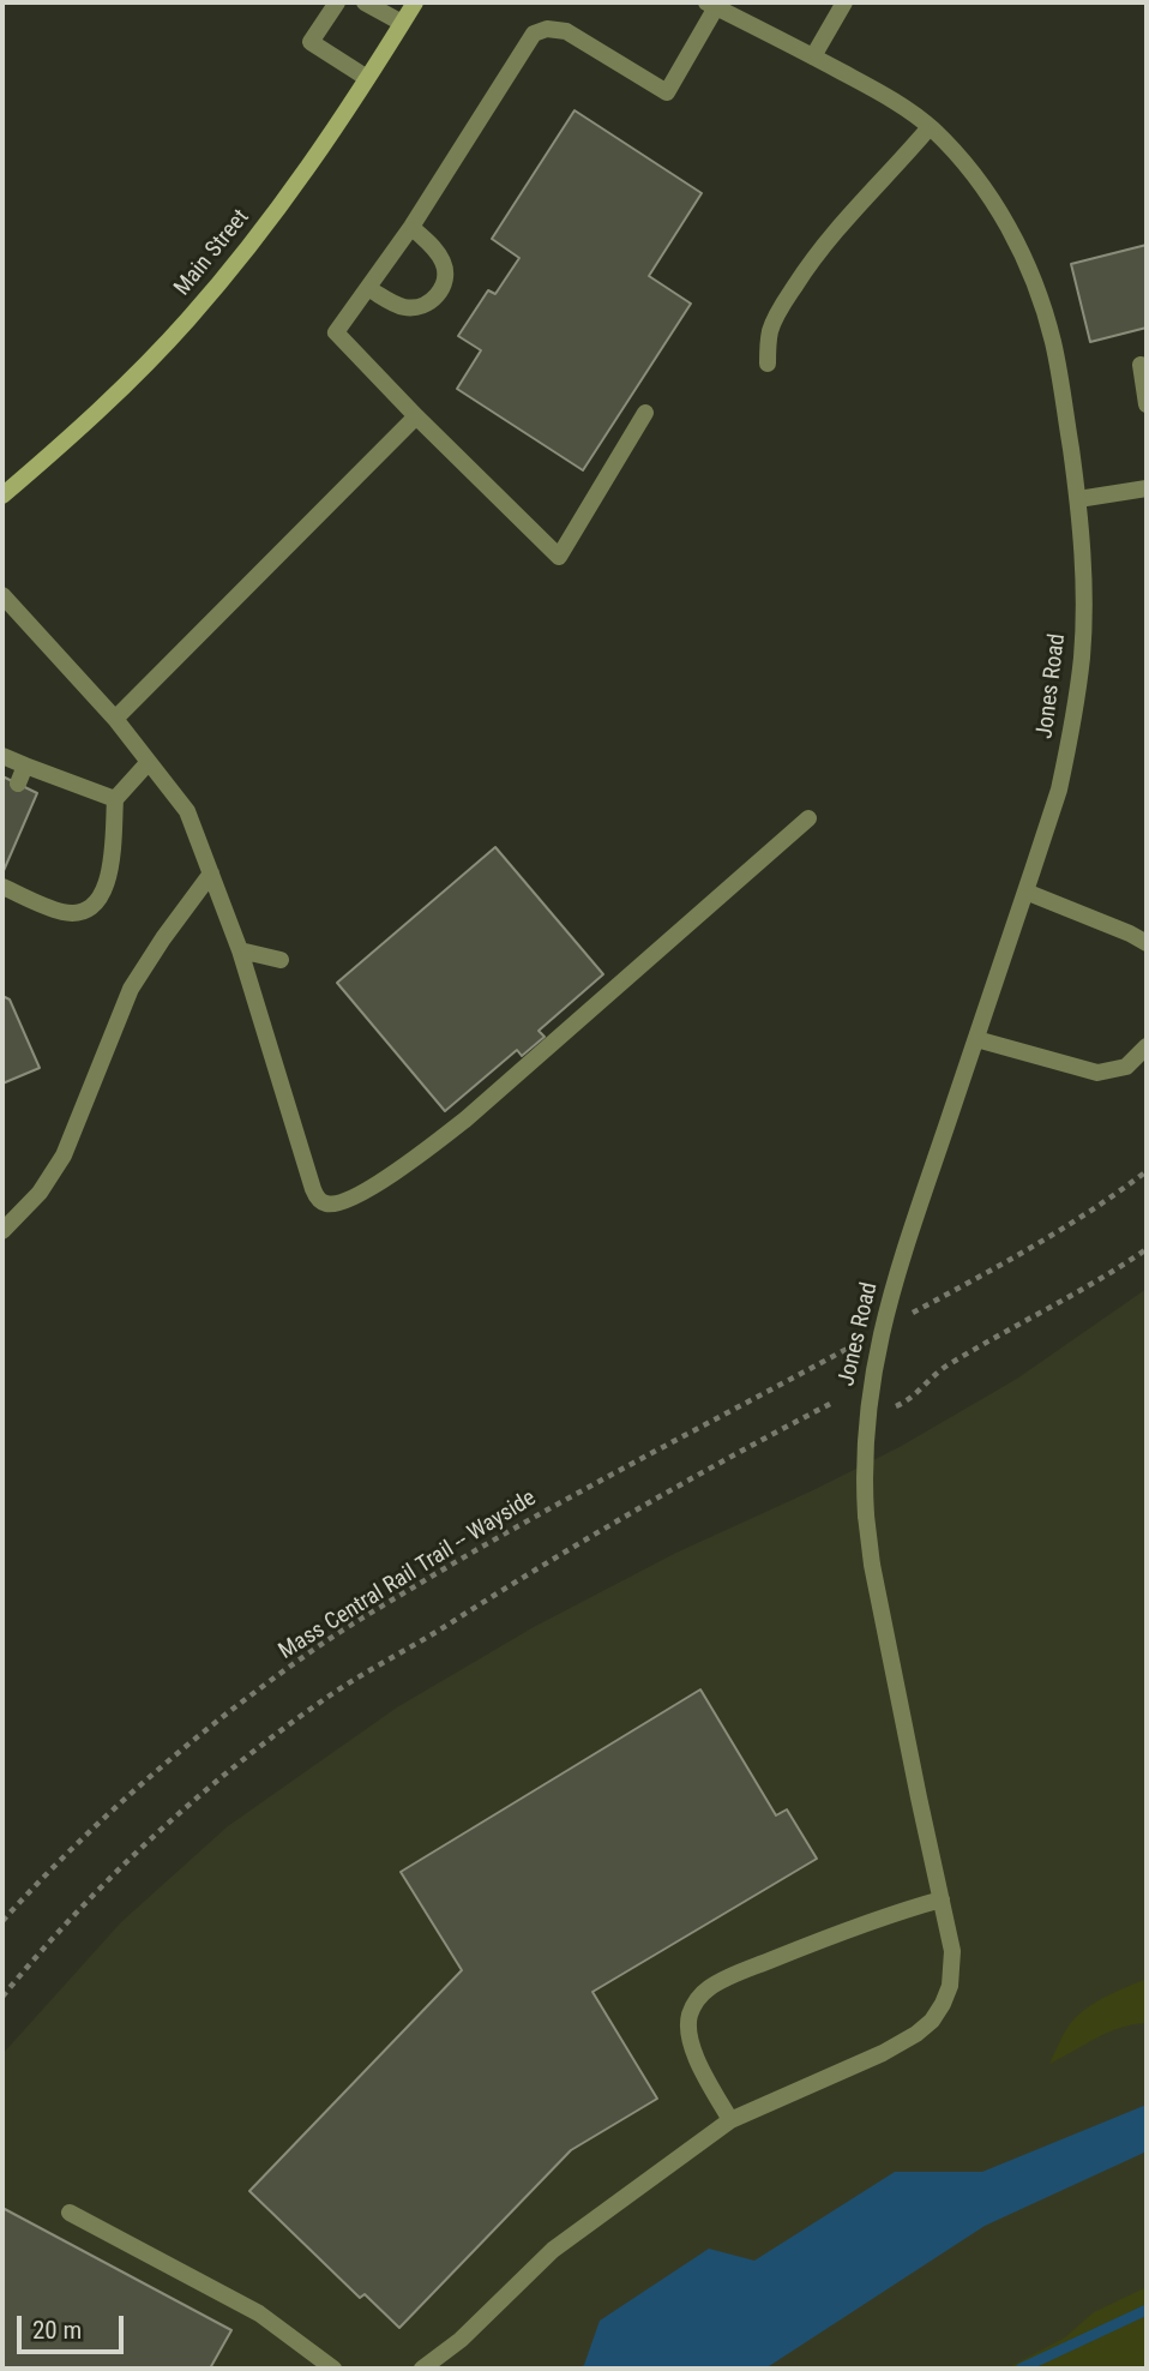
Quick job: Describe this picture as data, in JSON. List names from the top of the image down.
{
  "streets": {
    "main road": ["Main Street"],
    "street": ["Jones Road"],
    "path": ["Mass Central Rail Trail -- Wayside"]
  },
  "crossings": [
    ["Jones Road", "Mass Central Rail Trail -- Wayside"]
  ],
  "scale_bar": "20 m"
}
